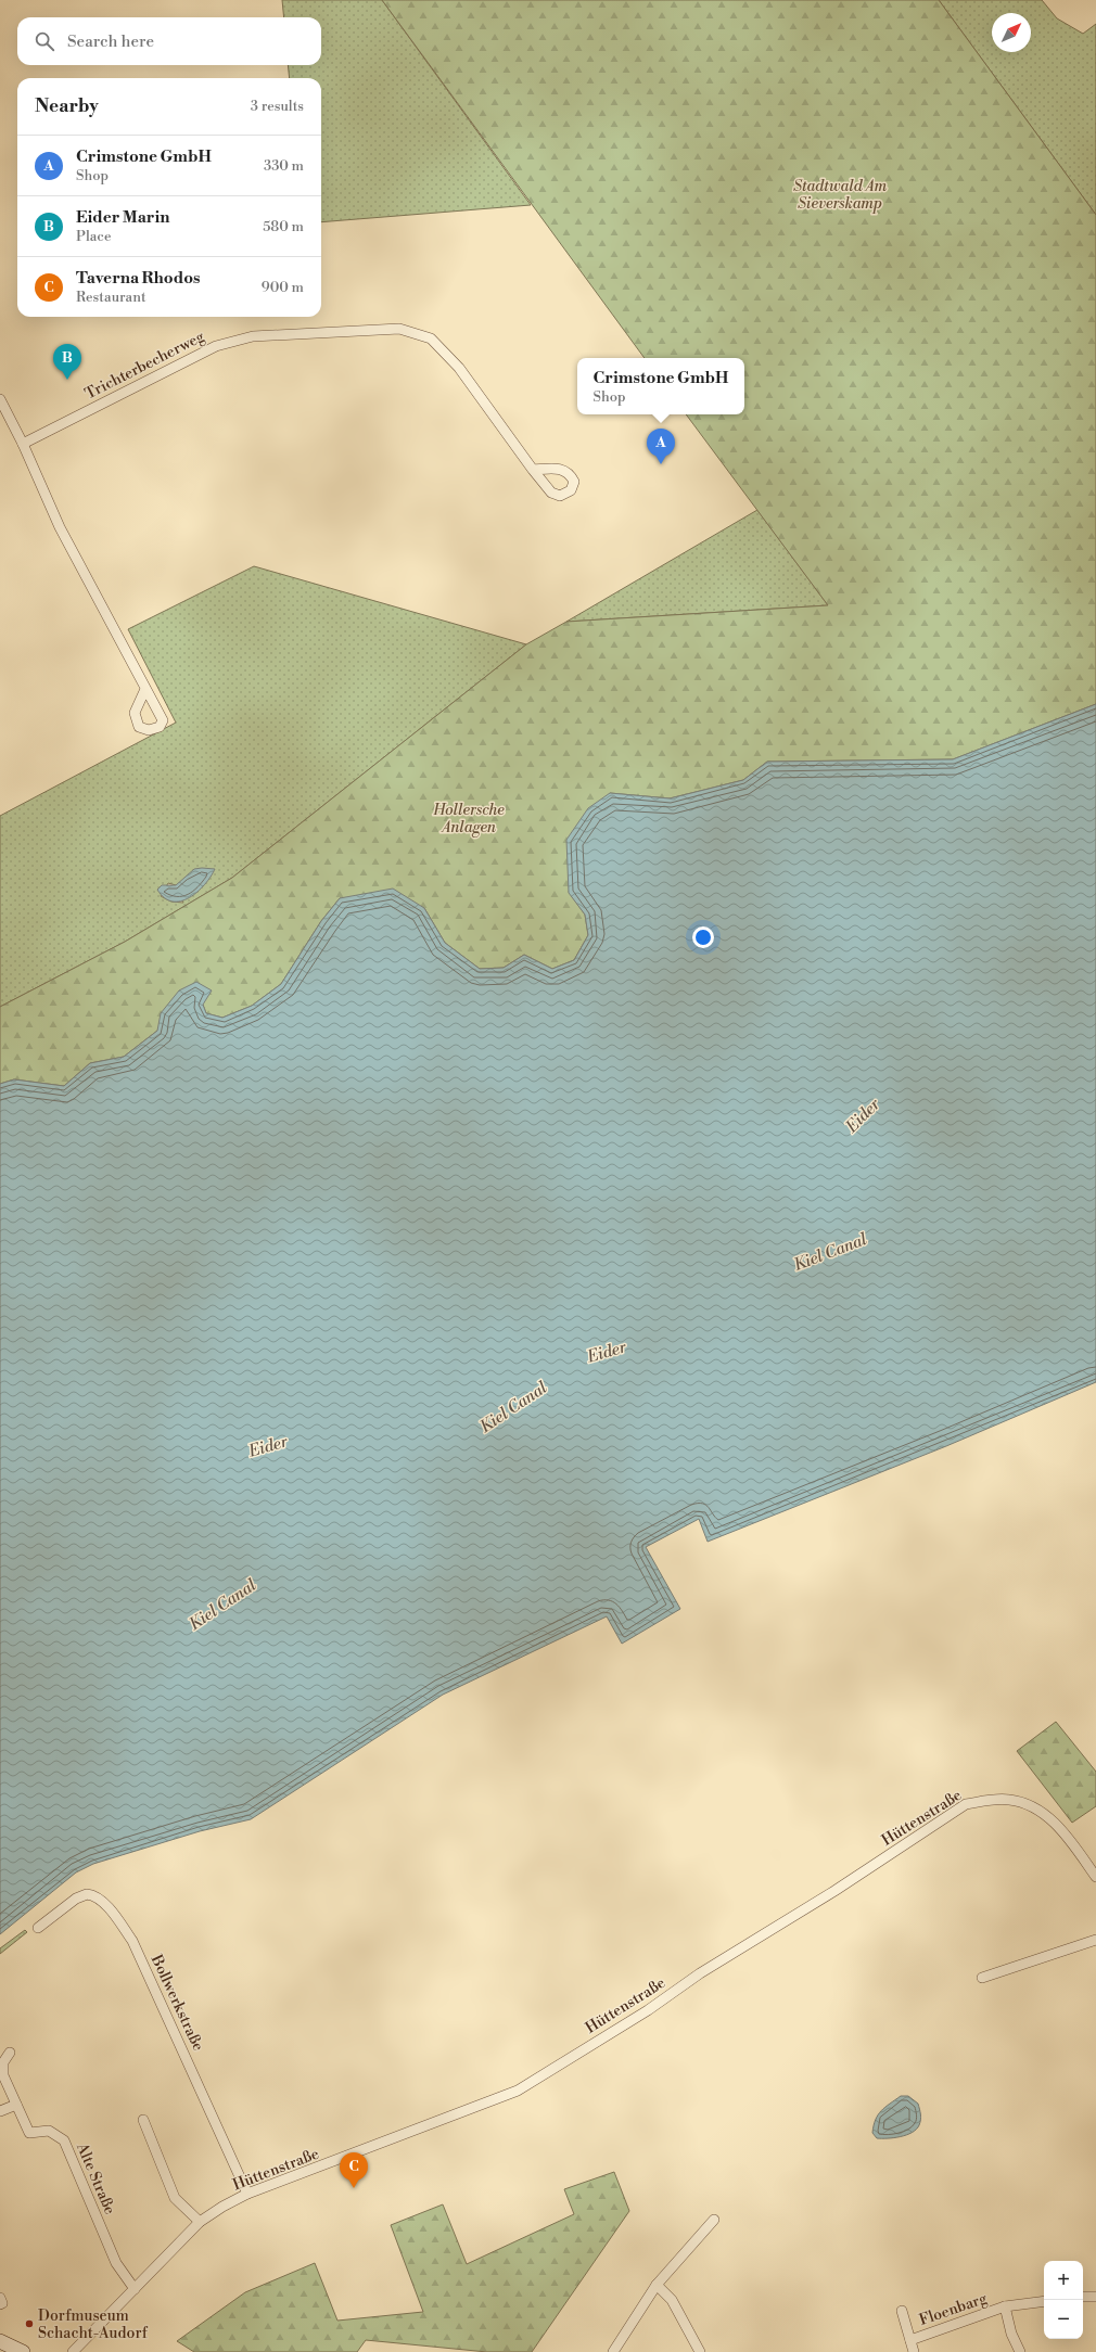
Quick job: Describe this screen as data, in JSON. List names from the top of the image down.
{
  "streets": {
    "street": [
      "Trichterbecherweg",
      "Hüttenstraße",
      "Bollwerkstraße",
      "Alte Straße",
      "Floenbarg"
    ]
  },
  "crossings": [
    ["Hüttenstraße", "Bollwerkstraße"],
    ["Hüttenstraße", "Alte Straße"]
  ],
  "water": ["Eider", "Kiel Canal"],
  "parks": ["Stadtwald Am Sieverskamp", "Hollersche Anlagen"],
  "places": ["Dorfmuseum Schacht-Audorf"],
  "north": "top right",
  "page": {
    "search": "Search here",
    "heading": ["Nearby", "3 results"],
    "list": [
      {
        "mark": "A",
        "name": "Crimstone GmbH",
        "note": "Shop",
        "value": "330 m"
      },
      {
        "mark": "B",
        "name": "Eider Marin",
        "note": "Place",
        "value": "580 m"
      },
      {
        "mark": "C",
        "name": "Taverna Rhodos",
        "note": "Restaurant",
        "value": "900 m"
      }
    ],
    "pins": ["B", "A", "C"],
    "popup": ["Crimstone GmbH", "Shop"],
    "map_buttons": ["+", "−"]
  }
}
